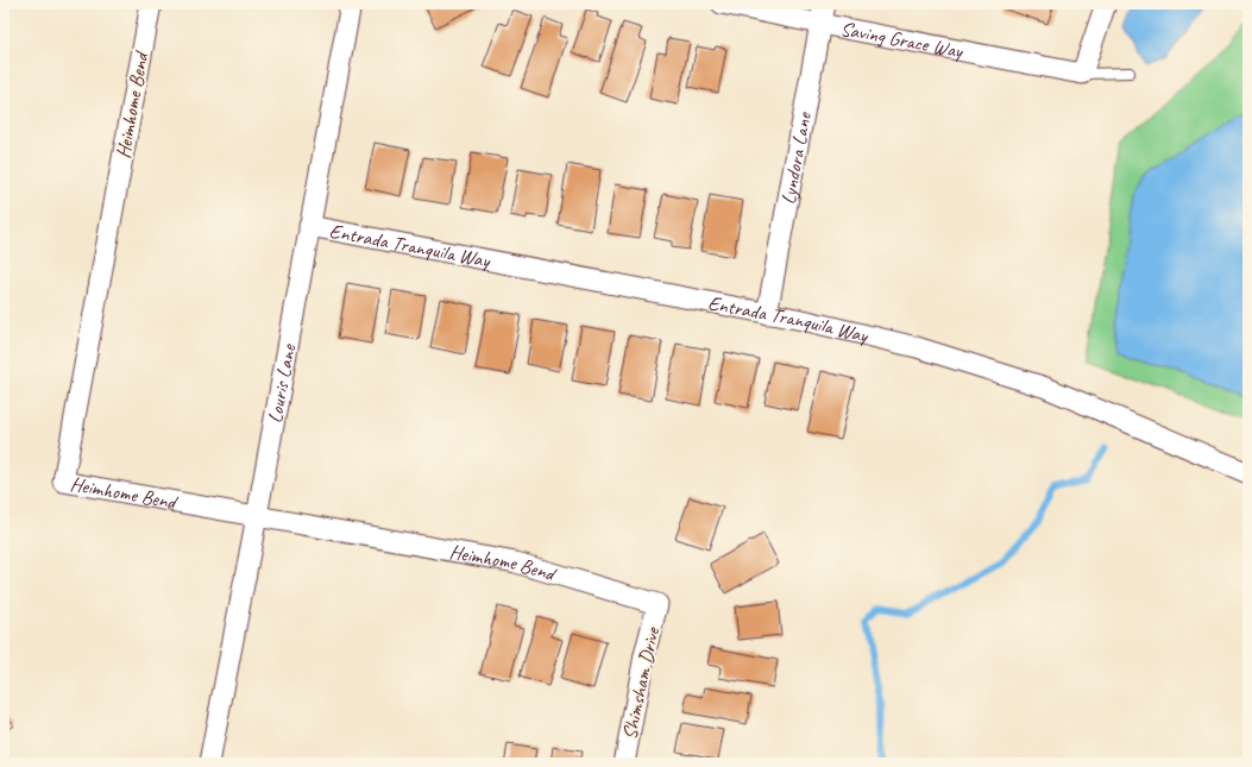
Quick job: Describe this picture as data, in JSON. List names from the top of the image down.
{
  "streets": {
    "street": [
      "Saving Grace Way",
      "Heimhome Bend",
      "Lyndora Lane",
      "Entrada Tranquila Way",
      "Louris Lane",
      "Shimsham Drive"
    ]
  },
  "crossings": [
    ["Saving Grace Way", "Lyndora Lane"],
    ["Heimhome Bend", "Louris Lane"],
    ["Heimhome Bend", "Shimsham Drive"],
    ["Lyndora Lane", "Entrada Tranquila Way"],
    ["Entrada Tranquila Way", "Louris Lane"]
  ]
}
